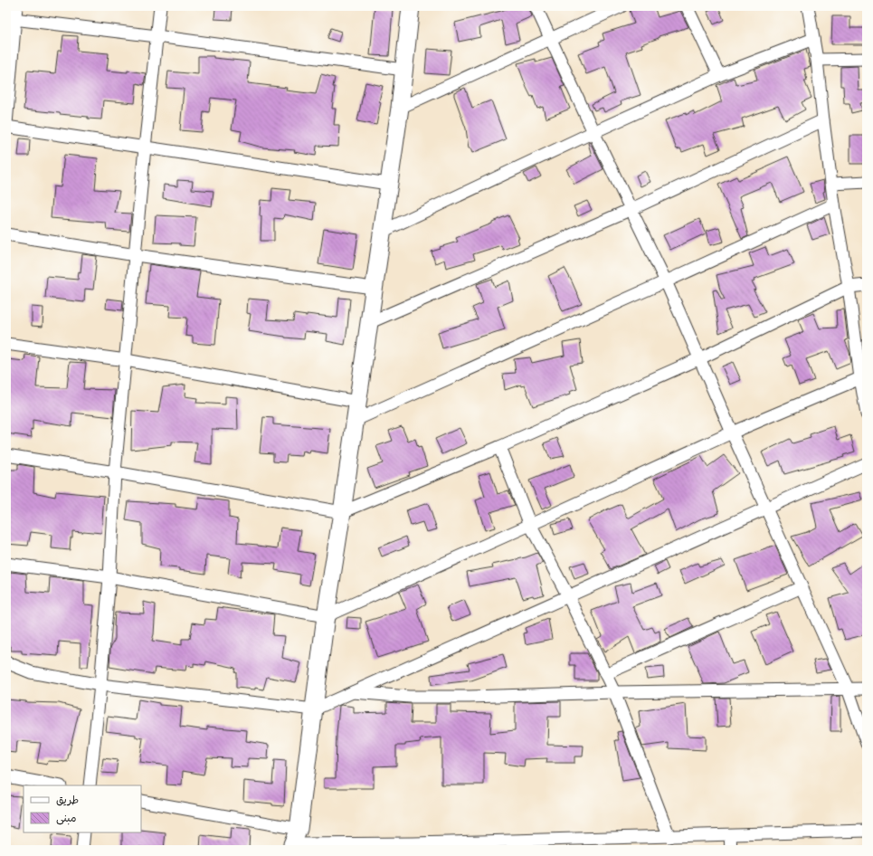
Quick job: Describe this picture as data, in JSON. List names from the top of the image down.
{
  "legend": ["طريق", "مبنى"]
}
